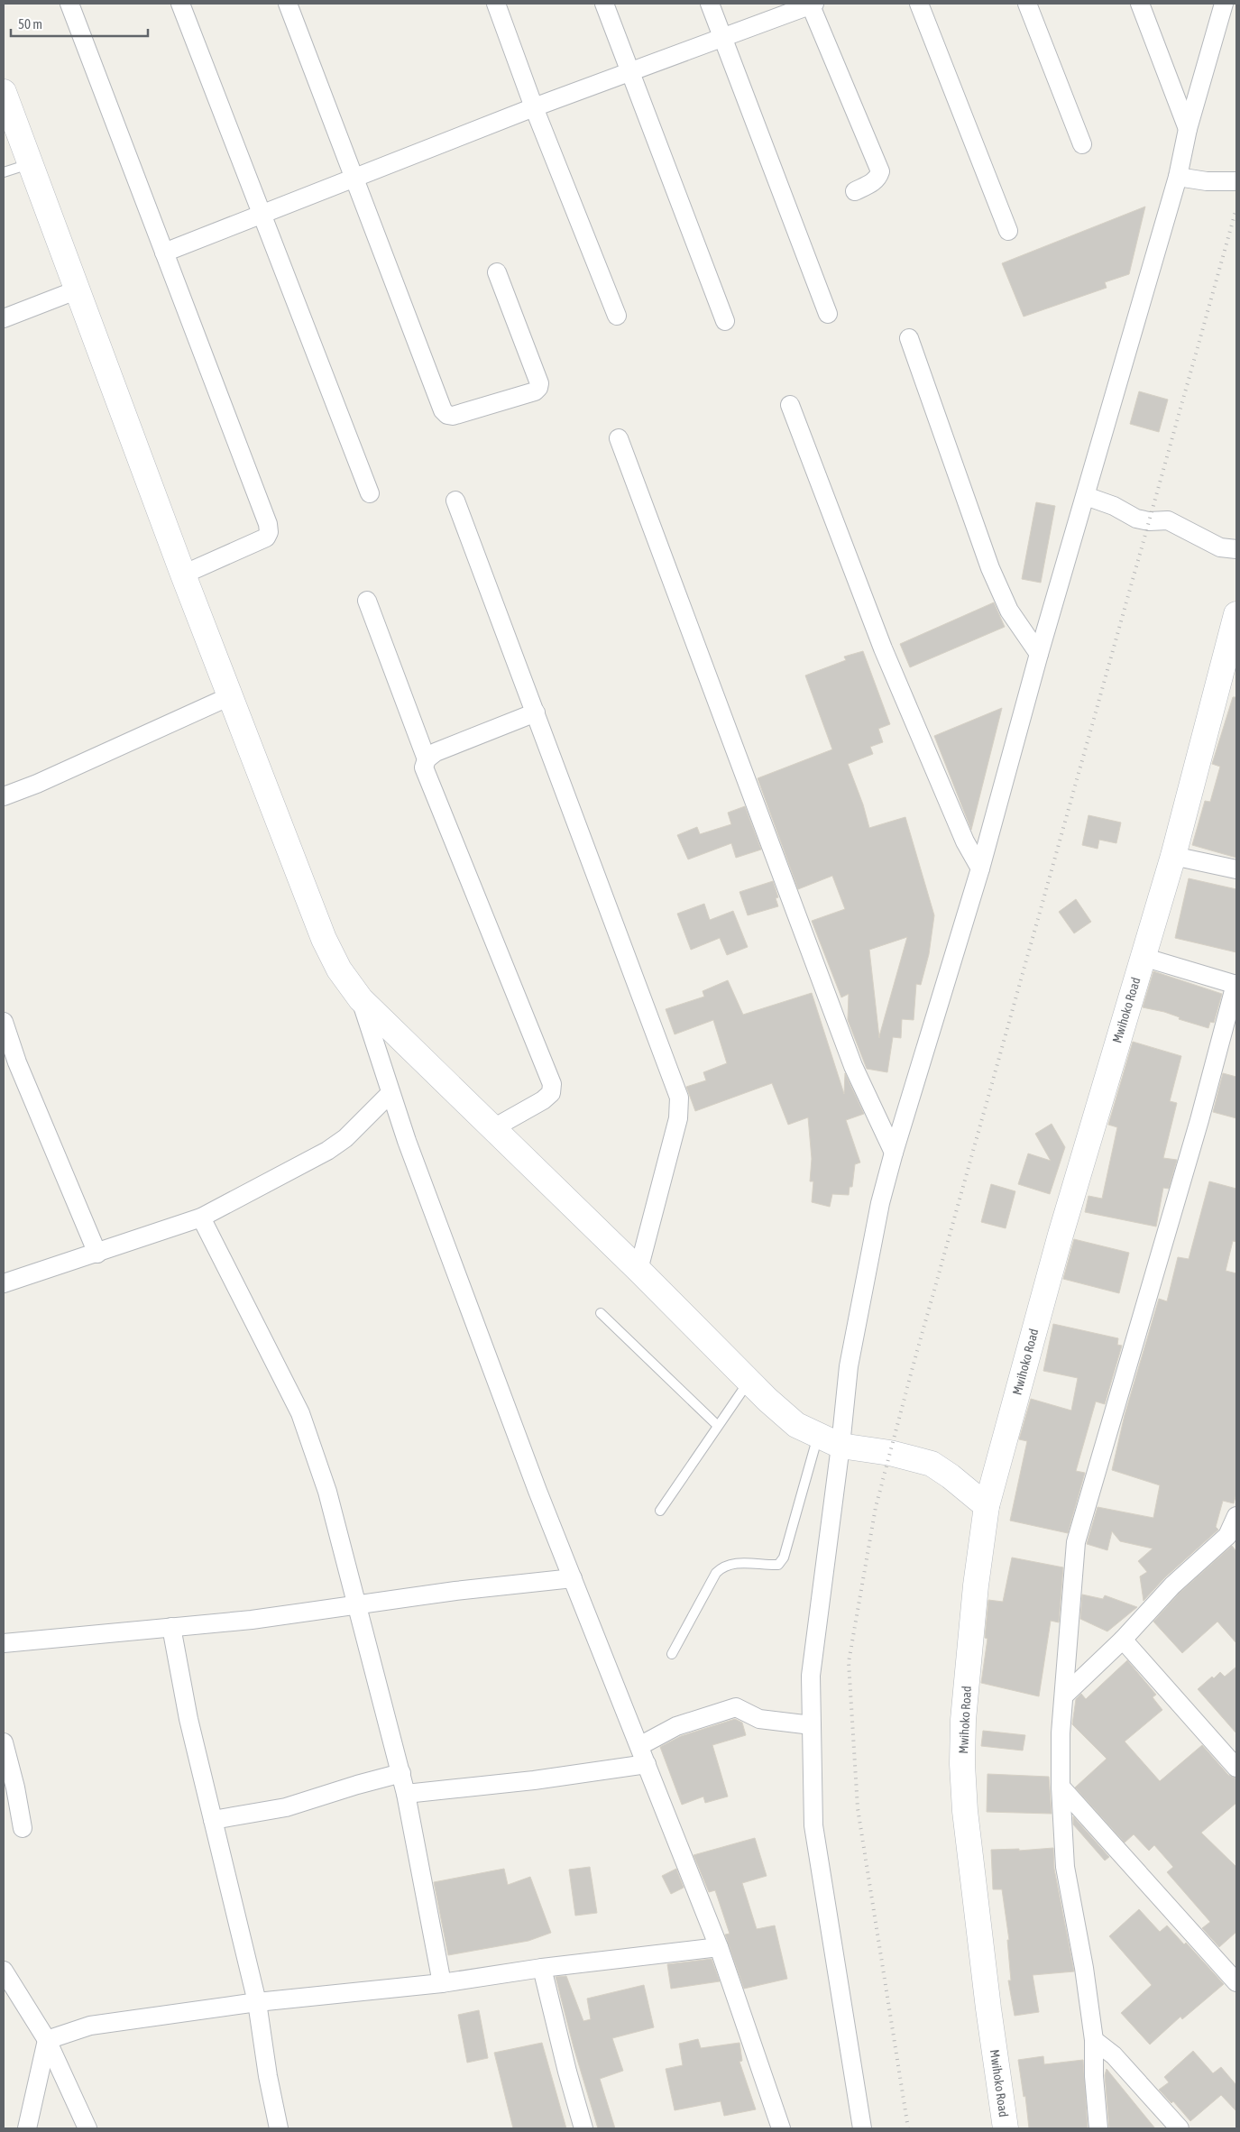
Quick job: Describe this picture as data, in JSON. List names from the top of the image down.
{
  "streets": {
    "street": ["Mwihoko Road"]
  },
  "scale_bar": "50 m"
}
